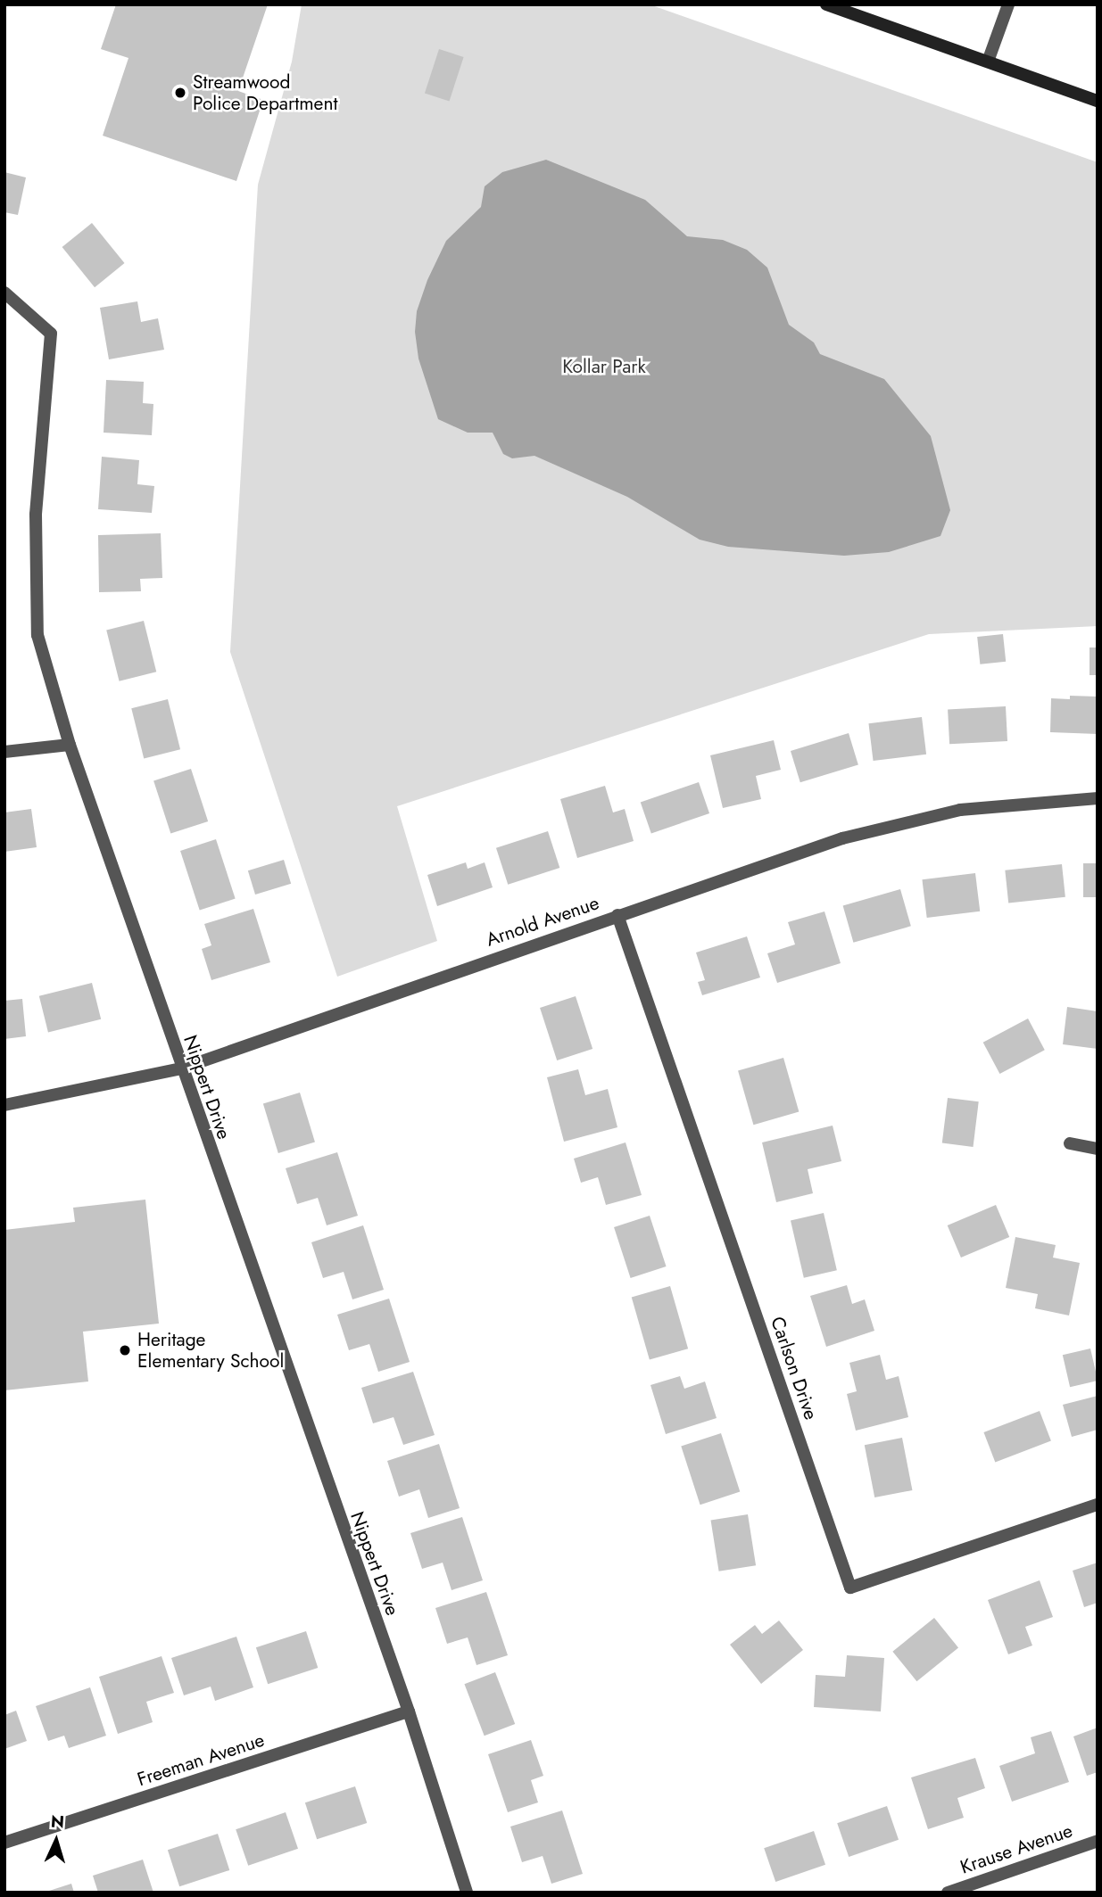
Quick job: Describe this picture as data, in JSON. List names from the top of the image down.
{
  "streets": {
    "street": [
      "Arnold Avenue",
      "Nippert Drive",
      "Carlson Drive",
      "Freeman Avenue",
      "Krause Avenue"
    ]
  },
  "crossings": [
    ["Arnold Avenue", "Nippert Drive"],
    ["Arnold Avenue", "Carlson Drive"],
    ["Nippert Drive", "Freeman Avenue"]
  ],
  "parks": ["Kollar Park"],
  "places": ["Streamwood Police Department", "Heritage Elementary School"],
  "north": "top"
}
